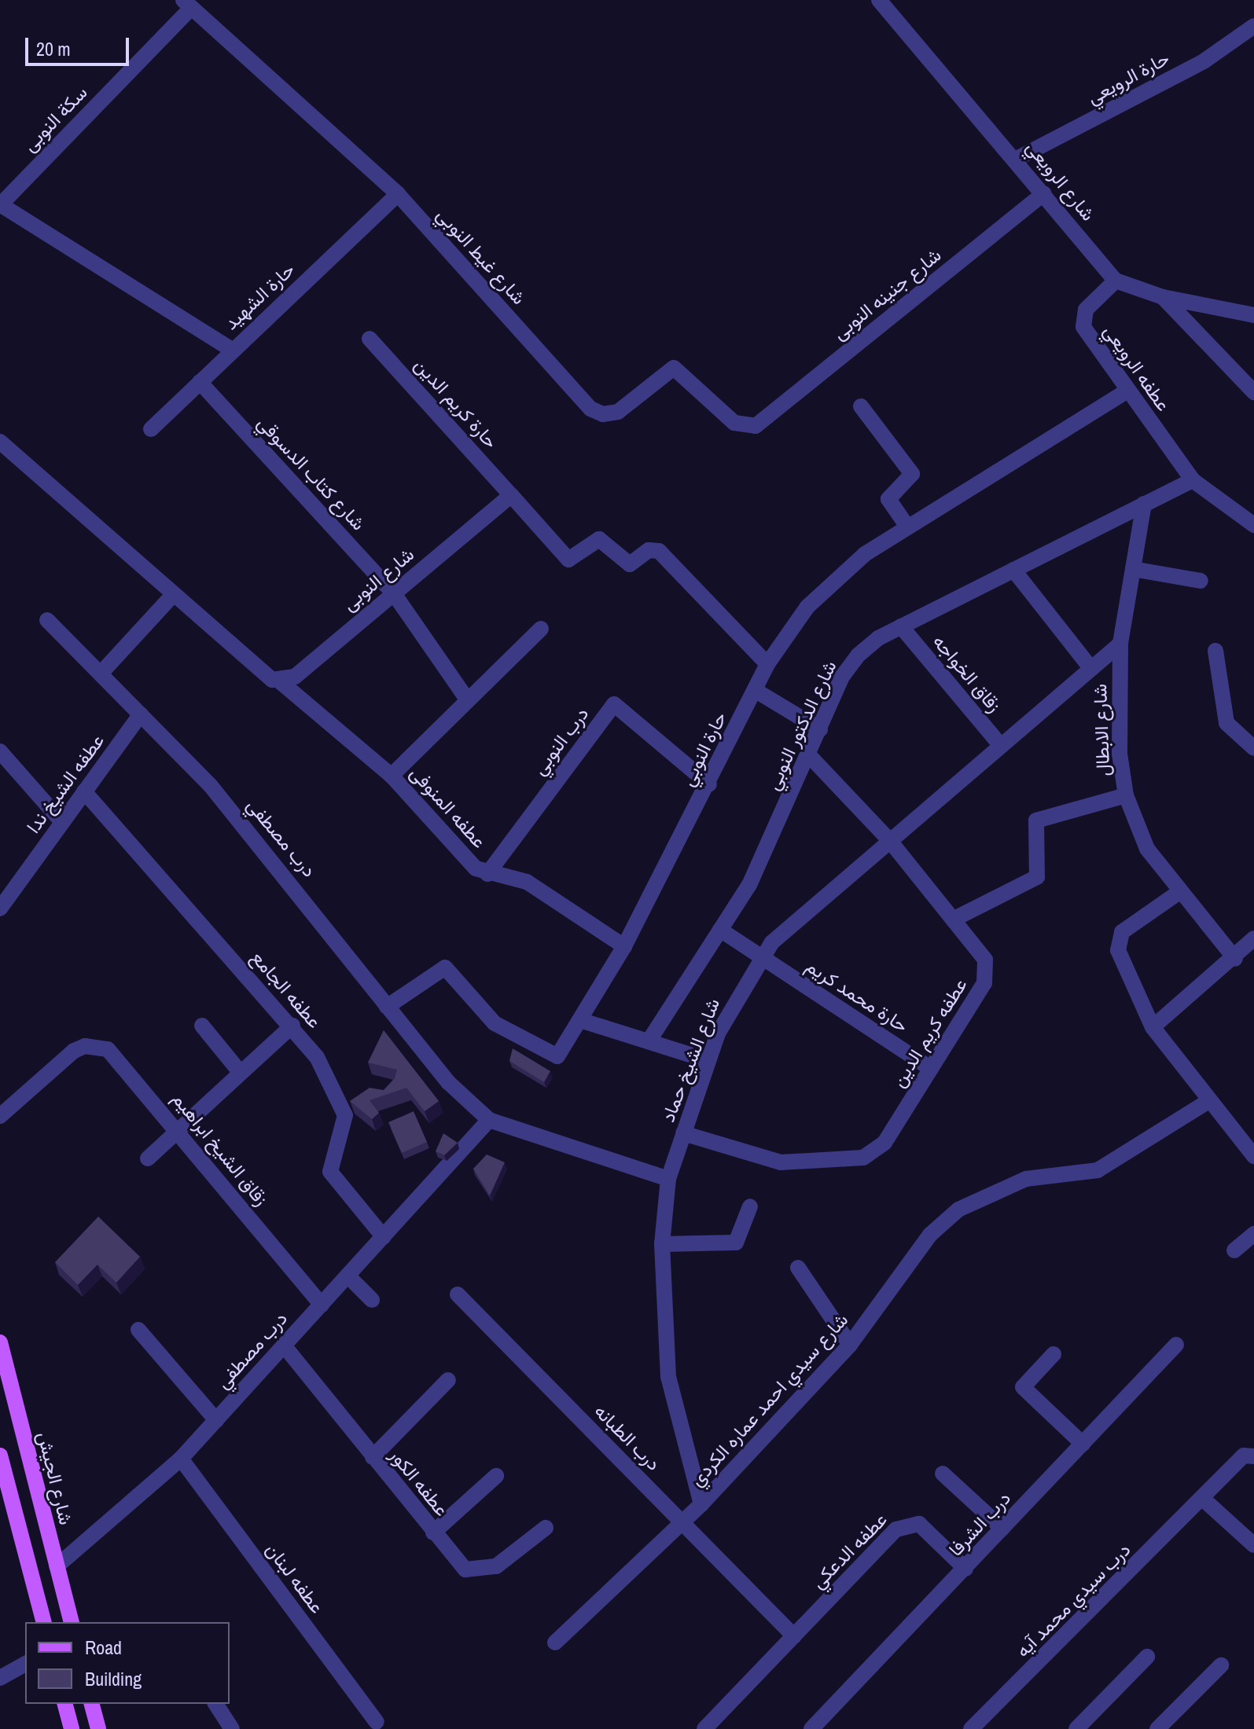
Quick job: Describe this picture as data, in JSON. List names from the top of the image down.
{
  "streets": {
    "main road": ["شارع الجيش"],
    "street": [
      "حارة الرويعي",
      "سكة النوبى",
      "شارع الرويعي",
      "شارع غيط النوبي",
      "شارع جنينه النوبى",
      "حارة الشهيد",
      "عطفه الرويعي",
      "حارة كريم الدين",
      "شارع كتاب الدسوقي",
      "شارع النوبى",
      "زقاق الخواجه",
      "شارع الدكتور النوبي",
      "شارع الابطال",
      "درب النوبي",
      "حارة النوبي",
      "عطفه الشيخ ندا",
      "عطفه المنوفى",
      "درب مصطفي",
      "عطفه الجامع",
      "حارة محمد كريم",
      "عطفه كريم الدين",
      "شارع الشيخ حماد",
      "زقاق الشيخ ابراهيم",
      "شارع سيدي احمد عماره الكردي",
      "درب الطبانه",
      "عطفه الكور",
      "درب الشرفا",
      "عطفه الدعكي",
      "عطفه لبنان",
      "درب سيدي محمد آيه"
    ]
  },
  "crossings": [
    ["حارة الرويعي", "شارع الرويعي"],
    ["سكة النوبى", "شارع غيط النوبي"],
    ["شارع الرويعي", "شارع جنينه النوبى"],
    ["شارع الرويعي", "عطفه الرويعي"],
    ["شارع غيط النوبي", "شارع جنينه النوبى"],
    ["شارع غيط النوبي", "حارة الشهيد"],
    ["حارة الشهيد", "شارع كتاب الدسوقي"],
    ["عطفه الرويعي", "شارع الدكتور النوبي"],
    ["عطفه الرويعي", "حارة النوبي"],
    ["حارة كريم الدين", "شارع النوبى"],
    ["شارع كتاب الدسوقي", "شارع النوبى"],
    ["شارع كتاب الدسوقي", "عطفه المنوفى"],
    ["زقاق الخواجه", "شارع الدكتور النوبي"],
    ["زقاق الخواجه", "شارع الشيخ حماد"],
    ["شارع الدكتور النوبي", "شارع الابطال"],
    ["شارع الدكتور النوبي", "حارة محمد كريم"],
    ["شارع الدكتور النوبي", "عطفه كريم الدين"],
    ["شارع الابطال", "شارع الشيخ حماد"],
    ["درب النوبي", "حارة النوبي"],
    ["درب النوبي", "عطفه المنوفى"],
    ["حارة النوبي", "عطفه المنوفى"],
    ["حارة النوبي", "درب مصطفي"],
    ["عطفه الشيخ ندا", "درب مصطفي"],
    ["عطفه الشيخ ندا", "عطفه الجامع"],
    ["درب مصطفي", "عطفه الجامع"],
    ["درب مصطفي", "شارع الشيخ حماد"],
    ["درب مصطفي", "زقاق الشيخ ابراهيم"],
    ["درب مصطفي", "شارع الجيش"],
    ["درب مصطفي", "عطفه الكور"],
    ["درب مصطفي", "عطفه لبنان"],
    ["حارة محمد كريم", "عطفه كريم الدين"],
    ["حارة محمد كريم", "شارع الشيخ حماد"],
    ["عطفه كريم الدين", "شارع الشيخ حماد"],
    ["شارع الشيخ حماد", "شارع سيدي احمد عماره الكردي"],
    ["شارع سيدي احمد عماره الكردي", "درب الطبانه"],
    ["درب الطبانه", "عطفه الدعكي"],
    ["درب الشرفا", "عطفه الدعكي"]
  ],
  "legend": ["Road", "Building"],
  "scale_bar": "20 m"
}
